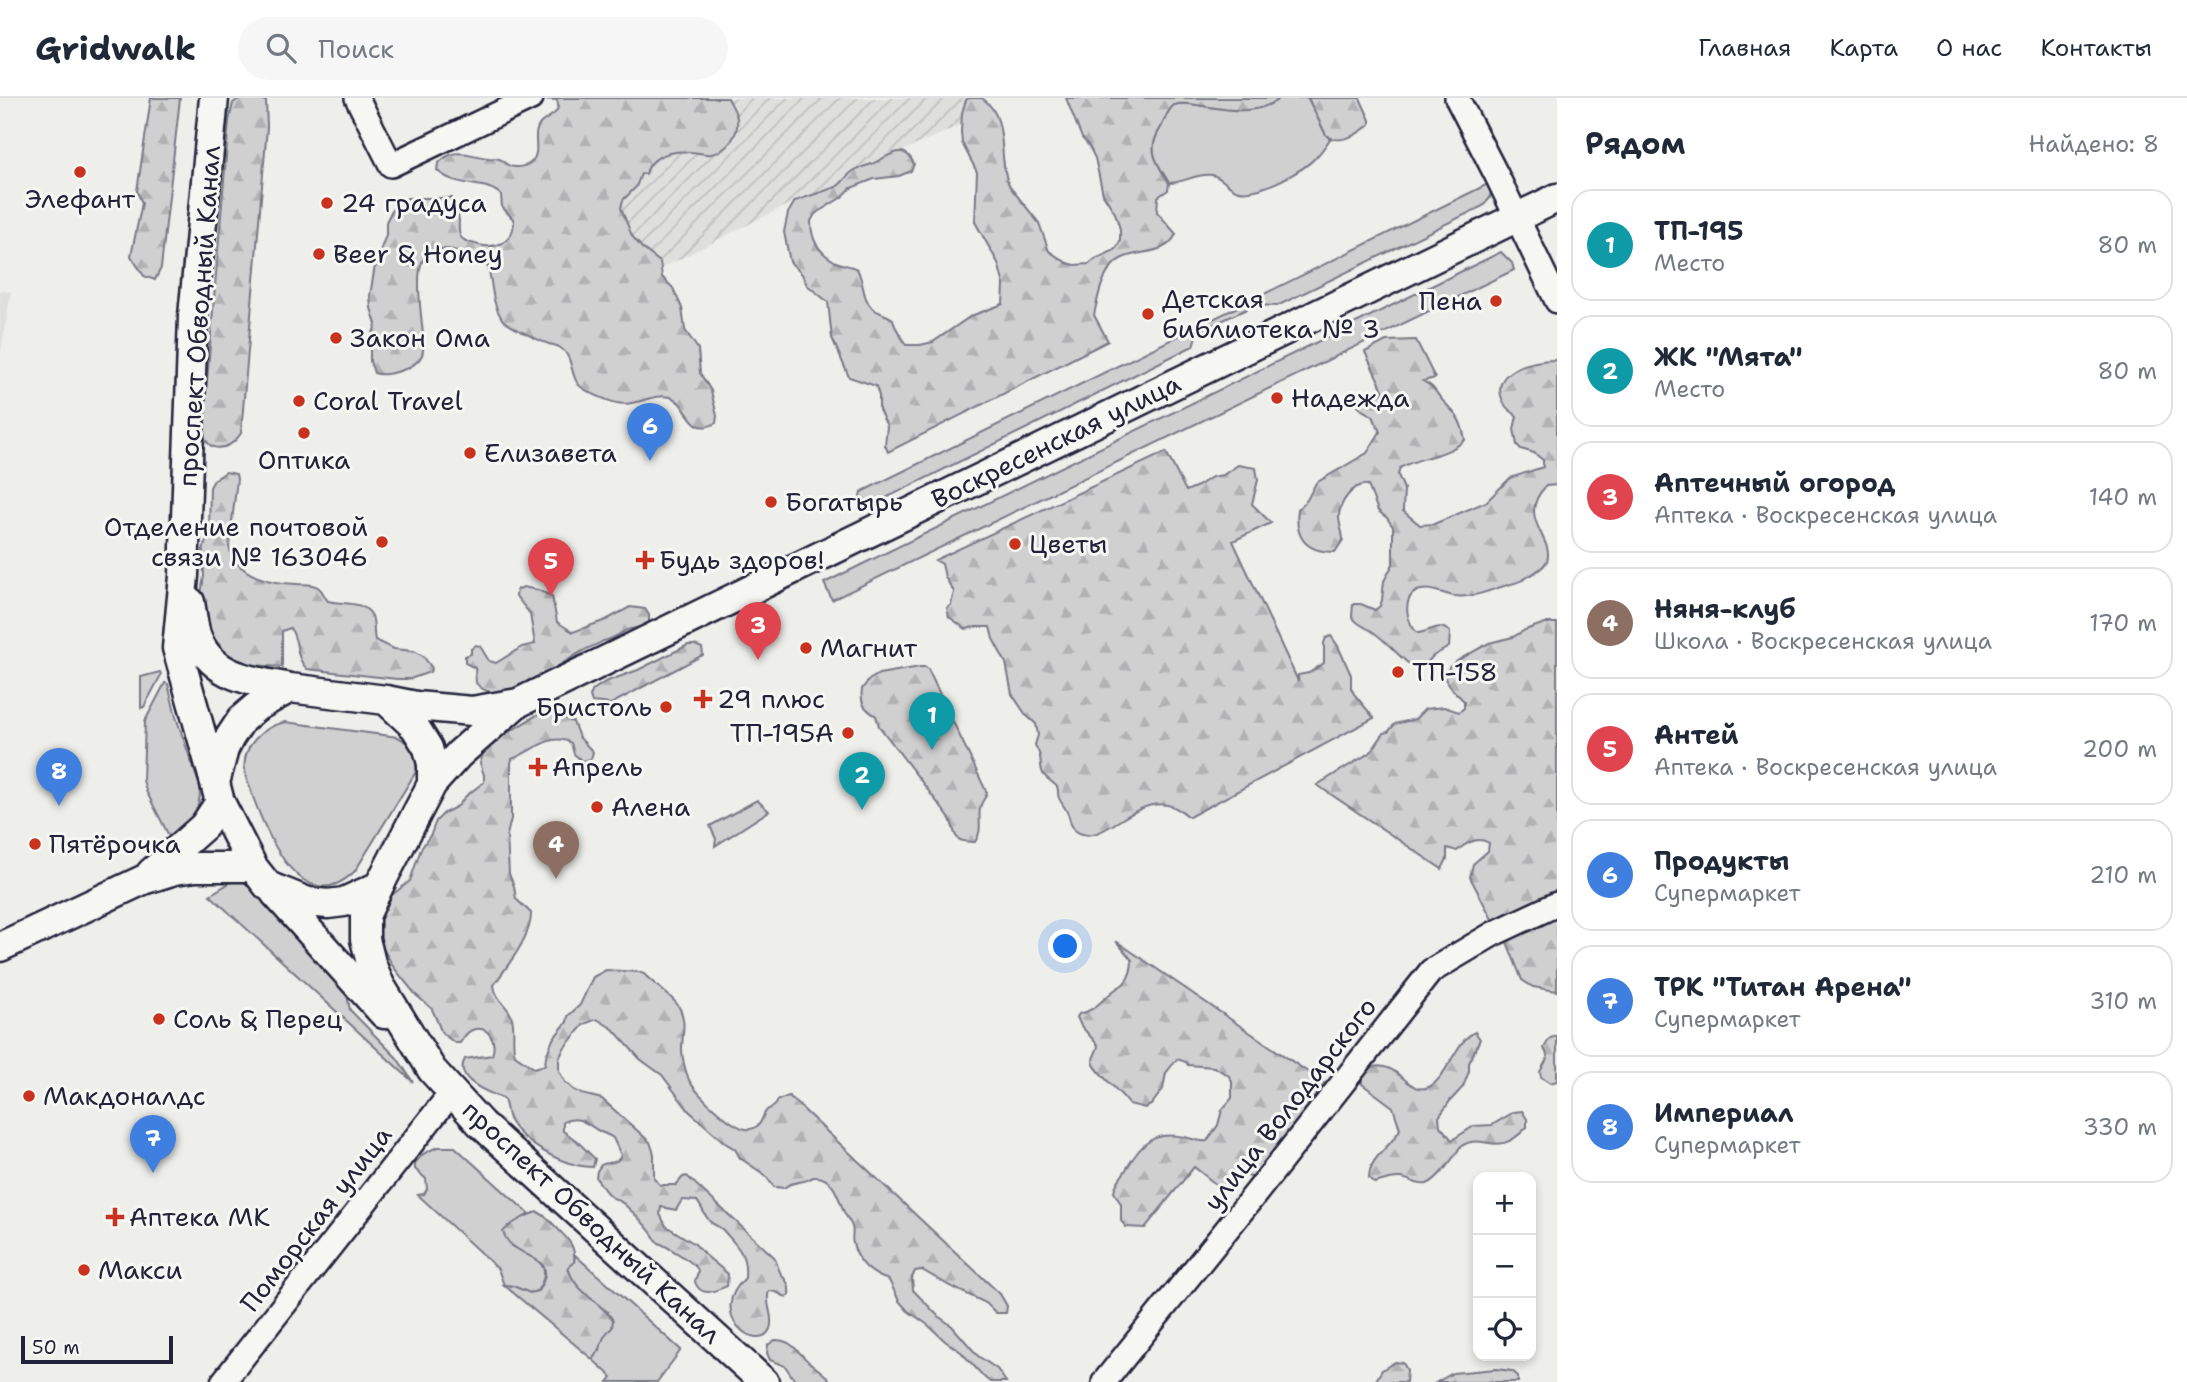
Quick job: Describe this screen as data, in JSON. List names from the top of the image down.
{
  "streets": {
    "main road": ["проспект Обводный Канал", "Воскресенская улица"],
    "street": ["улица Володарского", "Поморская улица"]
  },
  "crossings": [
    ["проспект Обводный Канал", "Воскресенская улица"],
    ["проспект Обводный Канал", "Поморская улица"]
  ],
  "places": {
    "other": [
      "Элефант",
      "24 градуса",
      "Beer & Honey",
      "Пена",
      "Детская библиотека № 3",
      "Закон Ома",
      "Надежда",
      "Coral Travel",
      "Оптика",
      "Елизавета",
      "Богатырь",
      "Отделение почтовой связи № 163046",
      "Цветы",
      "Магнит",
      "ТП-158",
      "Бристоль",
      "ТП-195А",
      "Алена",
      "Пятёрочка",
      "Соль & Перец",
      "Макдоналдс",
      "Макси"
    ],
    "health": [
      "Будь здоров!",
      "29 плюс",
      "Апрель",
      "Аптека МК"
    ]
  },
  "scale_bar": "50 m",
  "page": {
    "header": "Gridwalk",
    "search": "Поиск",
    "nav": [
      "Главная",
      "Карта",
      "О нас",
      "Контакты"
    ],
    "heading": ["Рядом", "Найдено: 8"],
    "list": [
      {
        "mark": "1",
        "name": "ТП-195",
        "note": "Место",
        "value": "80 m"
      },
      {
        "mark": "2",
        "name": "ЖК \"Мята\"",
        "note": "Место",
        "value": "80 m"
      },
      {
        "mark": "3",
        "name": "Аптечный огород",
        "note": "Аптека · Воскресенская улица",
        "value": "140 m"
      },
      {
        "mark": "4",
        "name": "Няня-клуб",
        "note": "Школа · Воскресенская улица",
        "value": "170 m"
      },
      {
        "mark": "5",
        "name": "Антей",
        "note": "Аптека · Воскресенская улица",
        "value": "200 m"
      },
      {
        "mark": "6",
        "name": "Продукты",
        "note": "Супермаркет",
        "value": "210 m"
      },
      {
        "mark": "7",
        "name": "ТРК \"Титан Арена\"",
        "note": "Супермаркет",
        "value": "310 m"
      },
      {
        "mark": "8",
        "name": "Империал",
        "note": "Супермаркет",
        "value": "330 m"
      }
    ],
    "pins": [
      "6",
      "5",
      "3",
      "1",
      "8",
      "2",
      "4",
      "7"
    ],
    "map_buttons": ["+", "−"],
    "scale": "50 m"
  }
}
